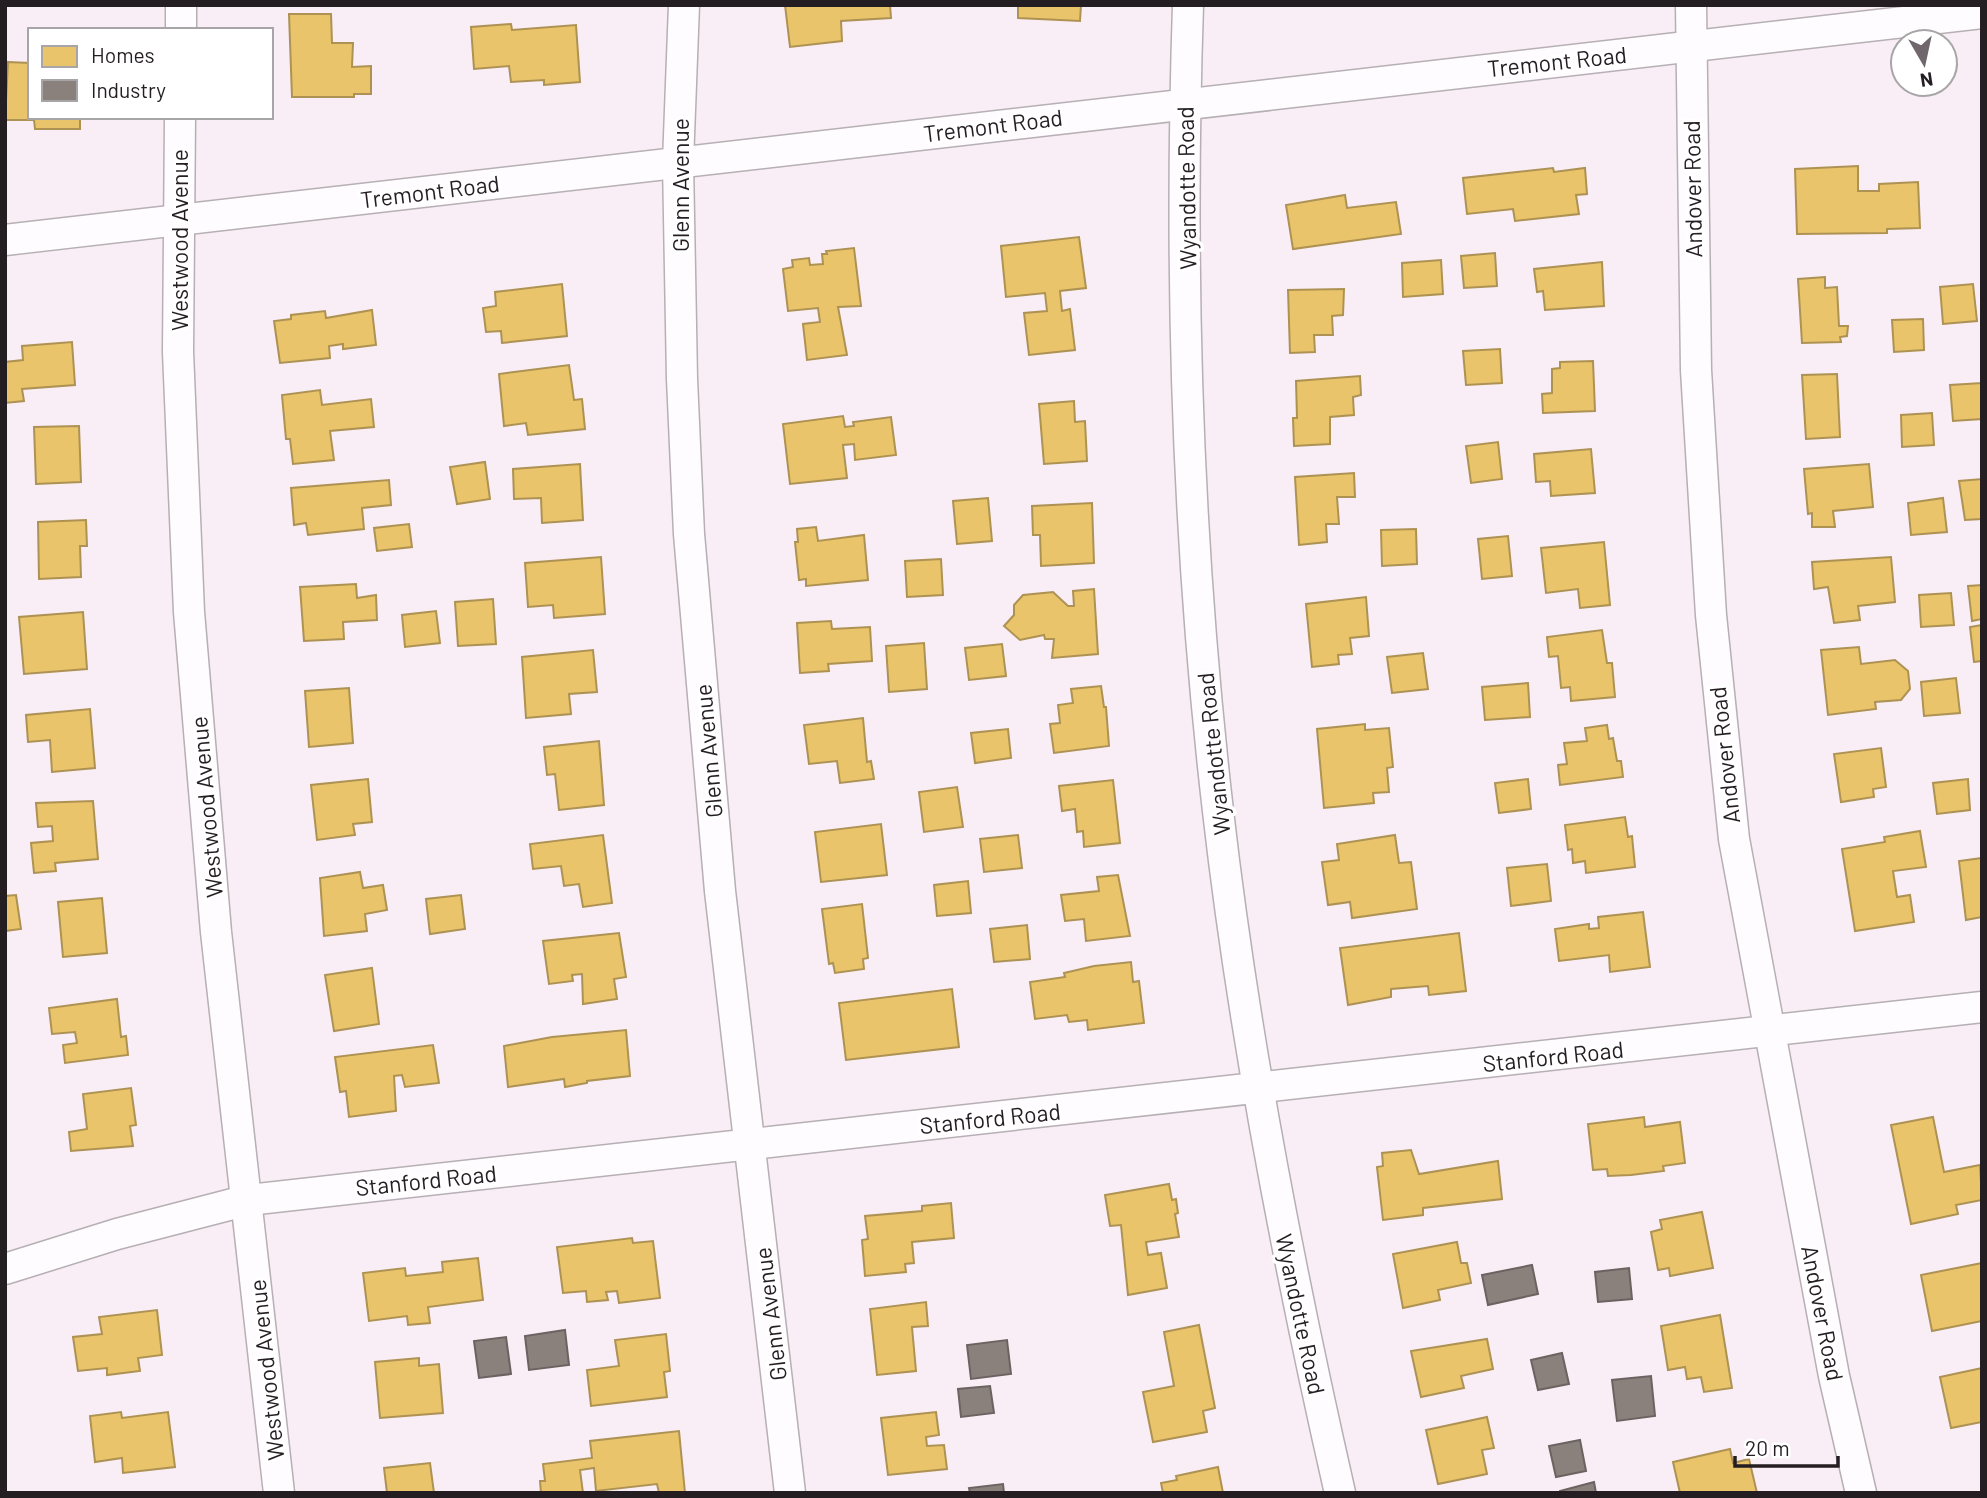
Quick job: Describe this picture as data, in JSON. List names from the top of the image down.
{
  "streets": {
    "street": [
      "Tremont Road",
      "Glenn Avenue",
      "Wyandotte Road",
      "Andover Road",
      "Westwood Avenue",
      "Stanford Road"
    ]
  },
  "crossings": [
    ["Tremont Road", "Glenn Avenue"],
    ["Tremont Road", "Wyandotte Road"],
    ["Tremont Road", "Andover Road"],
    ["Tremont Road", "Westwood Avenue"],
    ["Glenn Avenue", "Stanford Road"],
    ["Wyandotte Road", "Stanford Road"],
    ["Andover Road", "Stanford Road"],
    ["Westwood Avenue", "Stanford Road"]
  ],
  "legend": ["Homes", "Industry"],
  "scale_bar": "20 m",
  "north": "bottom"
}
